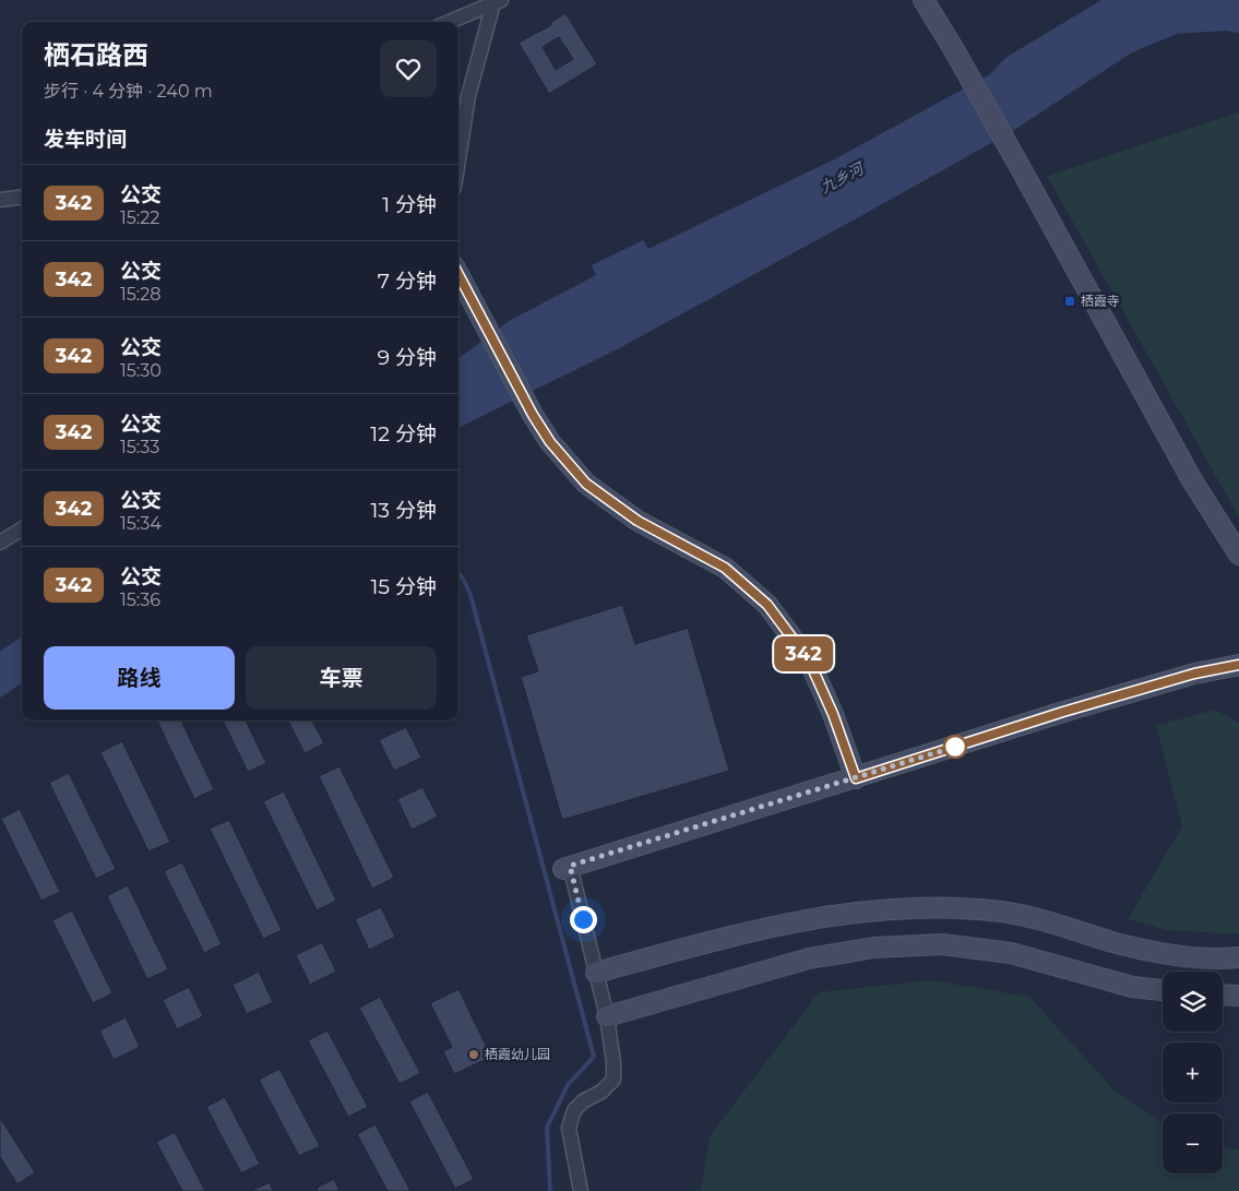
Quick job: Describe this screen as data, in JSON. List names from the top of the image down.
{
  "water": ["九乡河"],
  "places": {
    "transit": ["栖霞寺"],
    "other": ["栖霞幼儿园"]
  },
  "lines": ["bus line 342"],
  "page": {
    "on_map": "342",
    "heading": [
      ["栖石路西", "步行 · 4 分钟 · 240 m"],
      "发车时间"
    ],
    "list": [
      {
        "mark": "342",
        "name": "公交",
        "note": "15:22",
        "value": "1 分钟"
      },
      {
        "mark": "342",
        "name": "公交",
        "note": "15:28",
        "value": "7 分钟"
      },
      {
        "mark": "342",
        "name": "公交",
        "note": "15:30",
        "value": "9 分钟"
      },
      {
        "mark": "342",
        "name": "公交",
        "note": "15:33",
        "value": "12 分钟"
      },
      {
        "mark": "342",
        "name": "公交",
        "note": "15:34",
        "value": "13 分钟"
      },
      {
        "mark": "342",
        "name": "公交",
        "note": "15:36",
        "value": "15 分钟"
      }
    ],
    "buttons": ["路线", "车票"],
    "map_buttons": ["+", "−"]
  }
}
